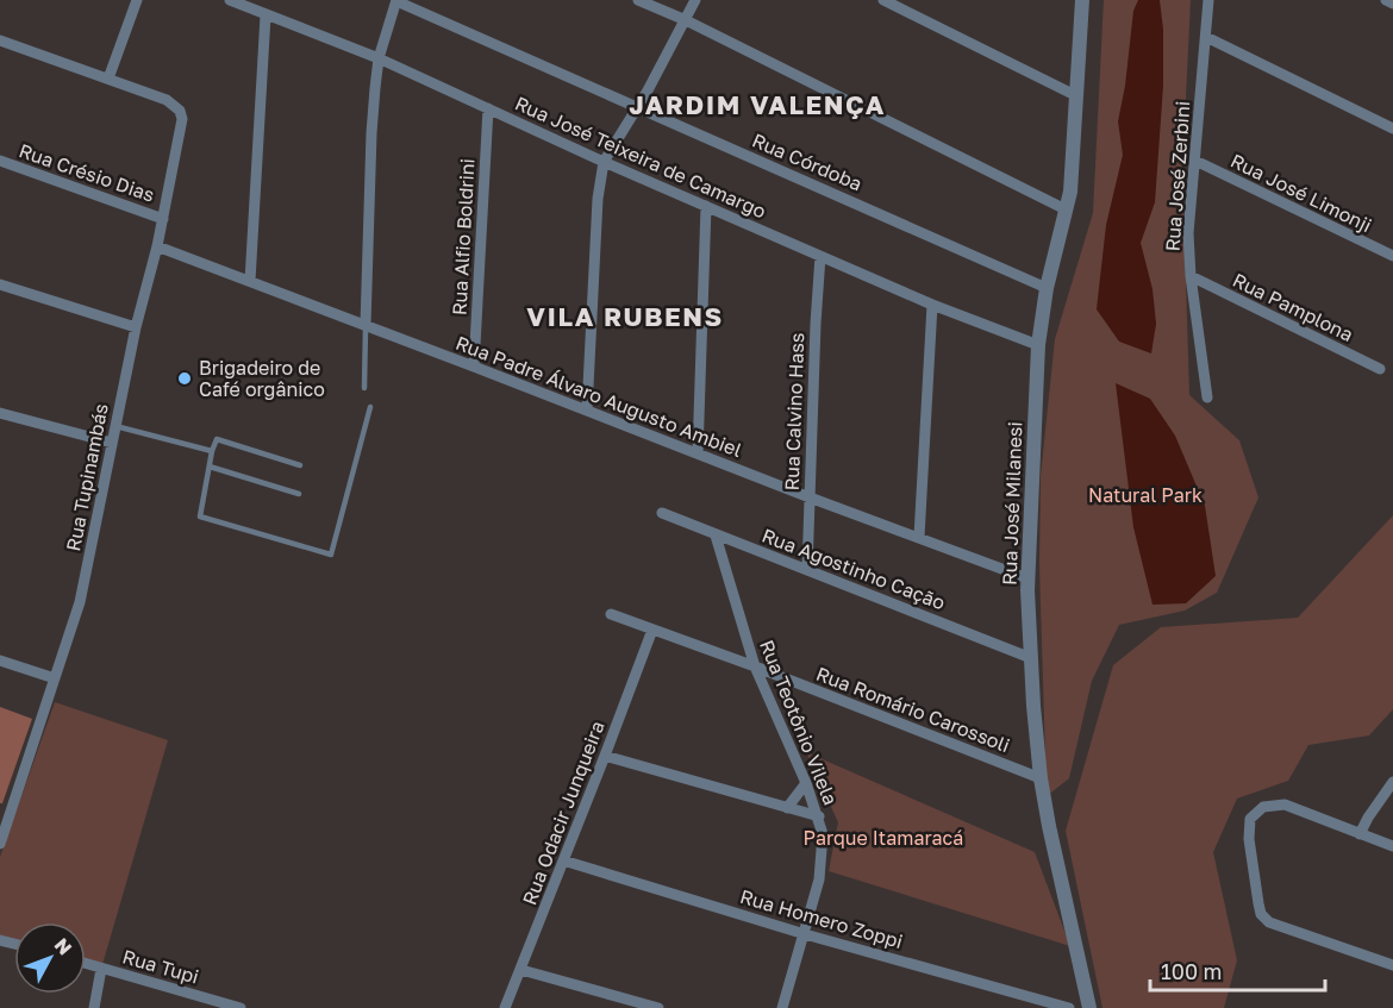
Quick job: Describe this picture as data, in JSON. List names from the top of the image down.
{
  "streets": {
    "street": [
      "Rua José Teixeira de Camargo",
      "Rua Córdoba",
      "Rua Crésio Dias",
      "Rua José Zerbini",
      "Rua José Limonji",
      "Rua Alfio Boldrini",
      "Rua Pamplona",
      "Rua Padre Álvaro Augusto Ambiel",
      "Rua Calvino Hass",
      "Rua Tupinambás",
      "Rua José Milanesi",
      "Rua Agostinho Cação",
      "Rua Romário Carossoli",
      "Rua Teotônio Vilela",
      "Rua Odacir Junqueira",
      "Rua Homero Zoppi",
      "Rua Tupi"
    ]
  },
  "crossings": [
    ["Rua José Teixeira de Camargo", "Rua Alfio Boldrini"],
    ["Rua José Teixeira de Camargo", "Rua Calvino Hass"],
    ["Rua José Teixeira de Camargo", "Rua José Milanesi"],
    ["Rua Córdoba", "Rua José Milanesi"],
    ["Rua Crésio Dias", "Rua Tupinambás"],
    ["Rua José Zerbini", "Rua José Limonji"],
    ["Rua José Zerbini", "Rua Pamplona"],
    ["Rua Alfio Boldrini", "Rua Padre Álvaro Augusto Ambiel"],
    ["Rua Padre Álvaro Augusto Ambiel", "Rua Calvino Hass"],
    ["Rua Padre Álvaro Augusto Ambiel", "Rua Tupinambás"],
    ["Rua Padre Álvaro Augusto Ambiel", "Rua José Milanesi"],
    ["Rua Calvino Hass", "Rua Agostinho Cação"],
    ["Rua José Milanesi", "Rua Agostinho Cação"],
    ["Rua José Milanesi", "Rua Romário Carossoli"],
    ["Rua Agostinho Cação", "Rua Teotônio Vilela"],
    ["Rua Romário Carossoli", "Rua Teotônio Vilela"],
    ["Rua Romário Carossoli", "Rua Odacir Junqueira"],
    ["Rua Teotônio Vilela", "Rua Homero Zoppi"],
    ["Rua Odacir Junqueira", "Rua Homero Zoppi"]
  ],
  "districts": ["JARDIM VALENÇA", "VILA RUBENS"],
  "parks": ["Natural Park", "Parque Itamaracá"],
  "places": ["Brigadeiro de Café orgânico"],
  "scale_bar": "100 m",
  "north": "top right"
}
